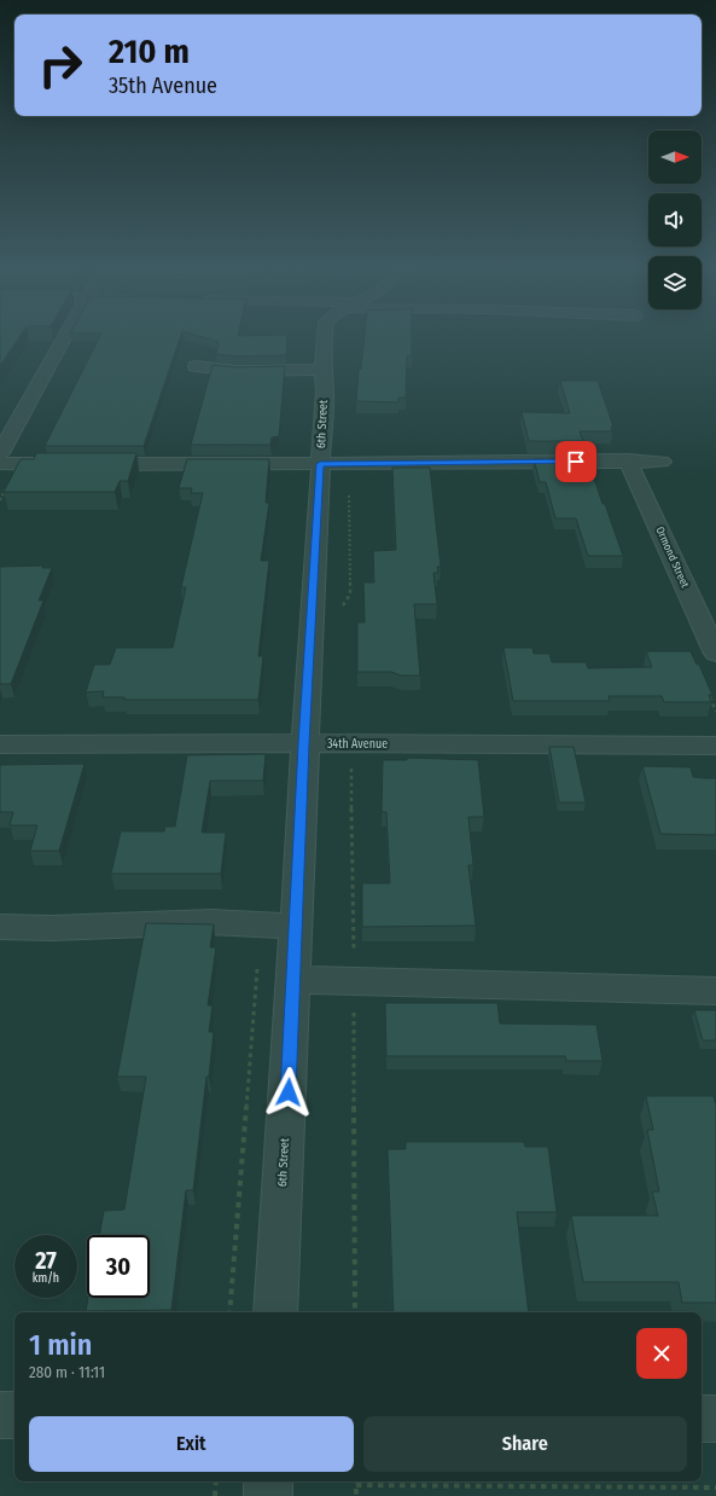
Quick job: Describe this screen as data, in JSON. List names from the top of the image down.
{
  "streets": {
    "street": ["6th Street", "Ormond Street", "34th Avenue"]
  },
  "crossings": [
    ["6th Street", "34th Avenue"]
  ],
  "north": "right",
  "page": {
    "turn": ["210 m", "35th Avenue"],
    "speed": "27 km/h",
    "limit": "30",
    "heading": ["1 min", "280 m · 11:11"],
    "buttons": ["Exit", "Share"]
  }
}
